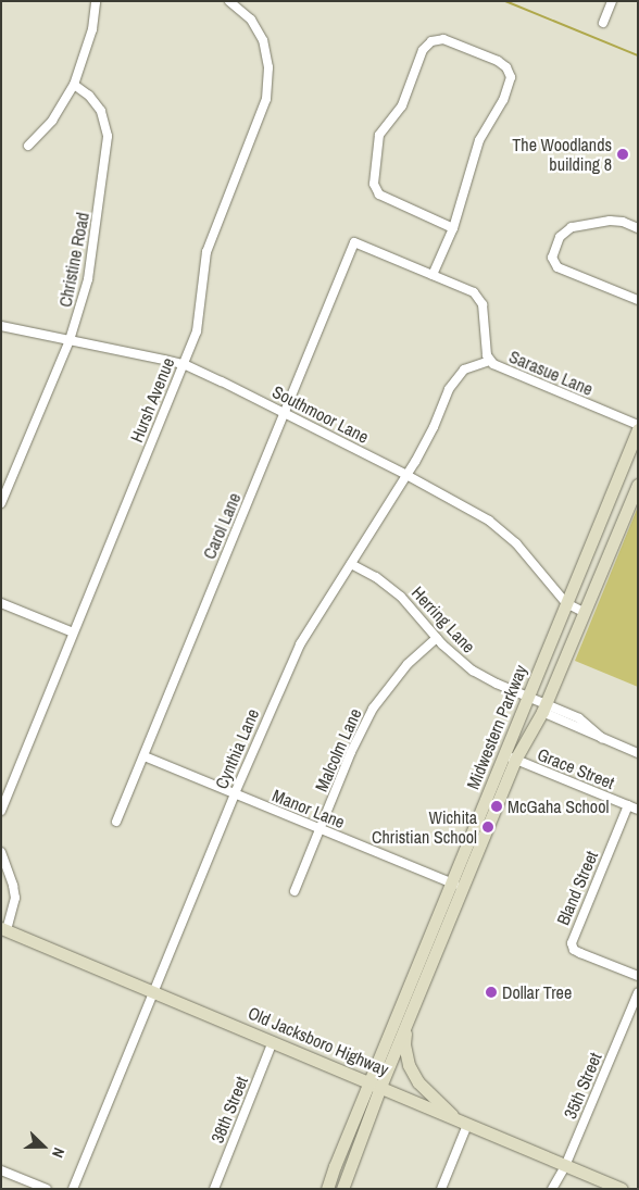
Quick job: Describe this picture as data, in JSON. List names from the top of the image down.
{
  "streets": {
    "main road": ["Midwestern Parkway", "Old Jacksboro Highway"],
    "street": [
      "Christine Road",
      "Sarasue Lane",
      "Hursh Avenue",
      "Southmoor Lane",
      "Carol Lane",
      "Herring Lane",
      "Cynthia Lane",
      "Malcolm Lane",
      "Grace Street",
      "Manor Lane",
      "Bland Street",
      "35th Street",
      "38th Street"
    ]
  },
  "crossings": [
    ["Christine Road", "Southmoor Lane"],
    ["Sarasue Lane", "Carol Lane"],
    ["Sarasue Lane", "Cynthia Lane"],
    ["Hursh Avenue", "Southmoor Lane"],
    ["Southmoor Lane", "Carol Lane"],
    ["Southmoor Lane", "Midwestern Parkway"],
    ["Southmoor Lane", "Cynthia Lane"],
    ["Carol Lane", "Manor Lane"],
    ["Herring Lane", "Midwestern Parkway"],
    ["Herring Lane", "Cynthia Lane"],
    ["Herring Lane", "Malcolm Lane"],
    ["Midwestern Parkway", "Grace Street"],
    ["Midwestern Parkway", "Manor Lane"],
    ["Midwestern Parkway", "Old Jacksboro Highway"],
    ["Cynthia Lane", "Manor Lane"],
    ["Cynthia Lane", "Old Jacksboro Highway"],
    ["Malcolm Lane", "Manor Lane"],
    ["Grace Street", "Bland Street"],
    ["Old Jacksboro Highway", "35th Street"],
    ["Old Jacksboro Highway", "38th Street"]
  ],
  "places": [
    "The Woodlands building 8",
    "McGaha School",
    "Wichita Christian School",
    "Dollar Tree"
  ],
  "north": "right"
}
